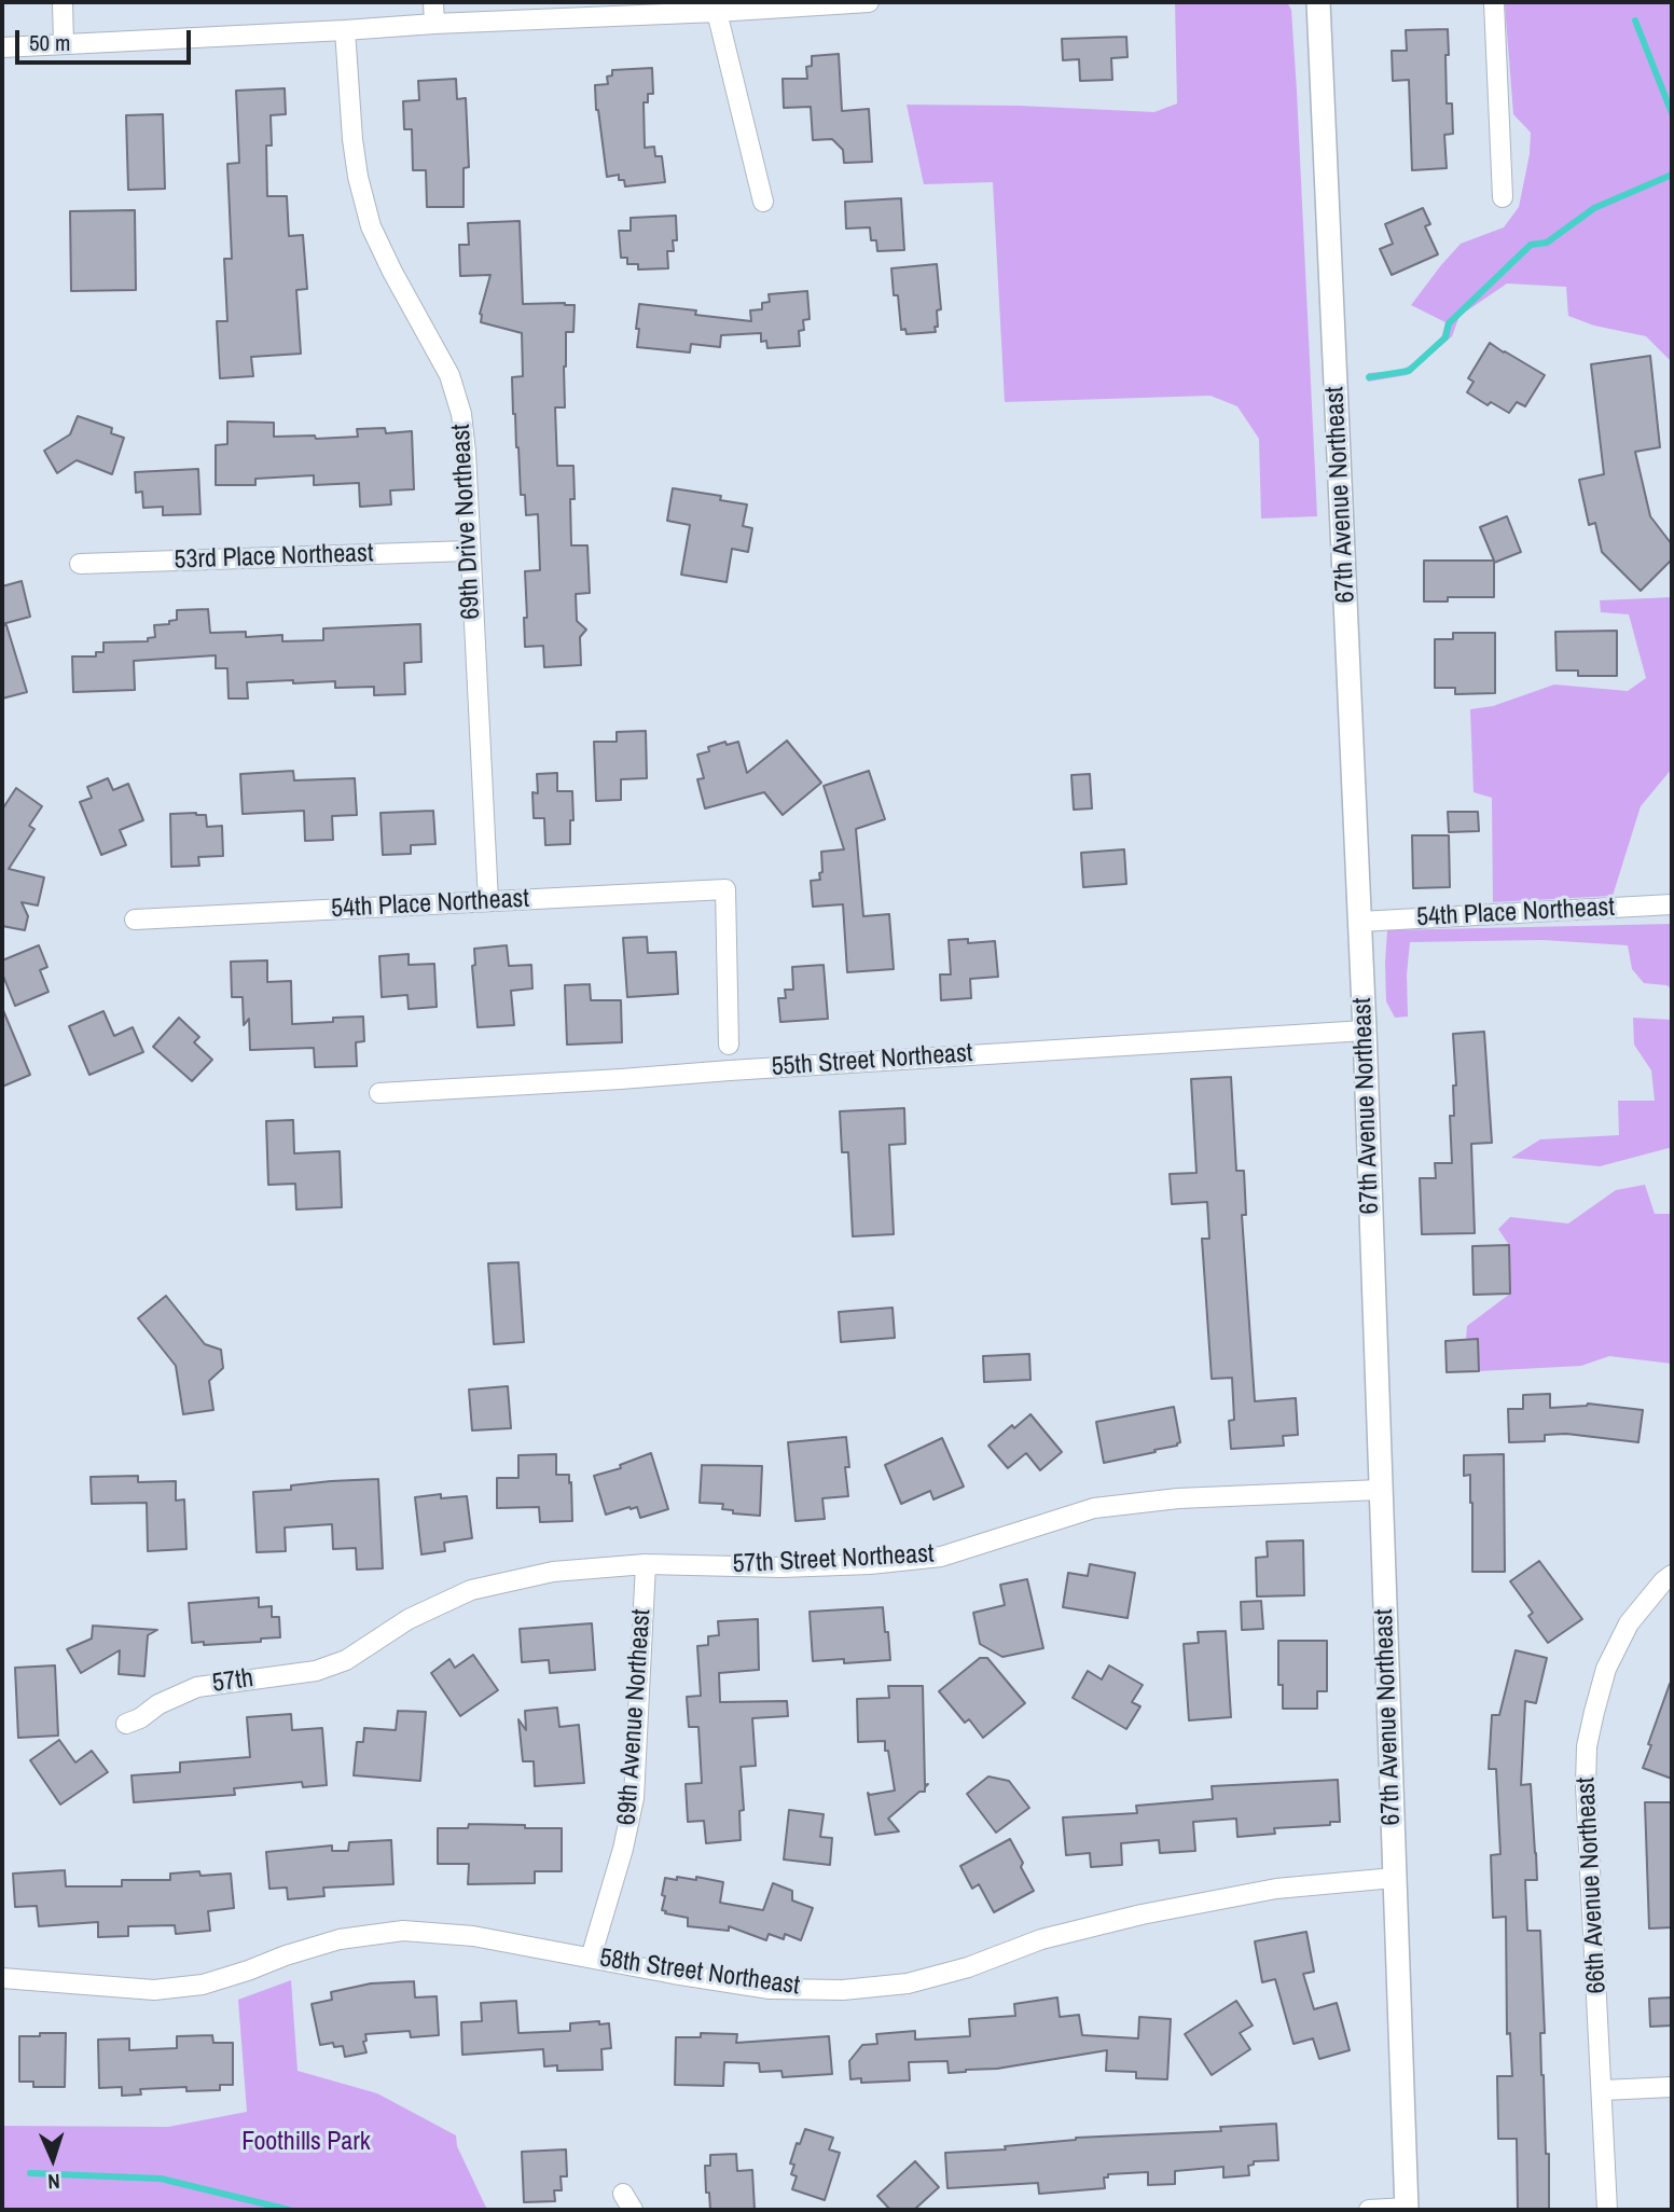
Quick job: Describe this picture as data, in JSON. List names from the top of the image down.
{
  "streets": {
    "street": [
      "67th Avenue Northeast",
      "69th Drive Northeast",
      "53rd Place Northeast",
      "54th Place Northeast",
      "55th Street Northeast",
      "57th Street Northeast",
      "57th",
      "69th Avenue Northeast",
      "66th Avenue Northeast",
      "58th Street Northeast"
    ]
  },
  "crossings": [
    ["67th Avenue Northeast", "54th Place Northeast"],
    ["67th Avenue Northeast", "55th Street Northeast"],
    ["67th Avenue Northeast", "57th Street Northeast"],
    ["67th Avenue Northeast", "58th Street Northeast"],
    ["69th Drive Northeast", "53rd Place Northeast"],
    ["69th Drive Northeast", "54th Place Northeast"],
    ["57th Street Northeast", "57th"],
    ["57th Street Northeast", "69th Avenue Northeast"],
    ["69th Avenue Northeast", "58th Street Northeast"]
  ],
  "parks": ["Foothills Park"],
  "scale_bar": "50 m",
  "north": "bottom"
}
